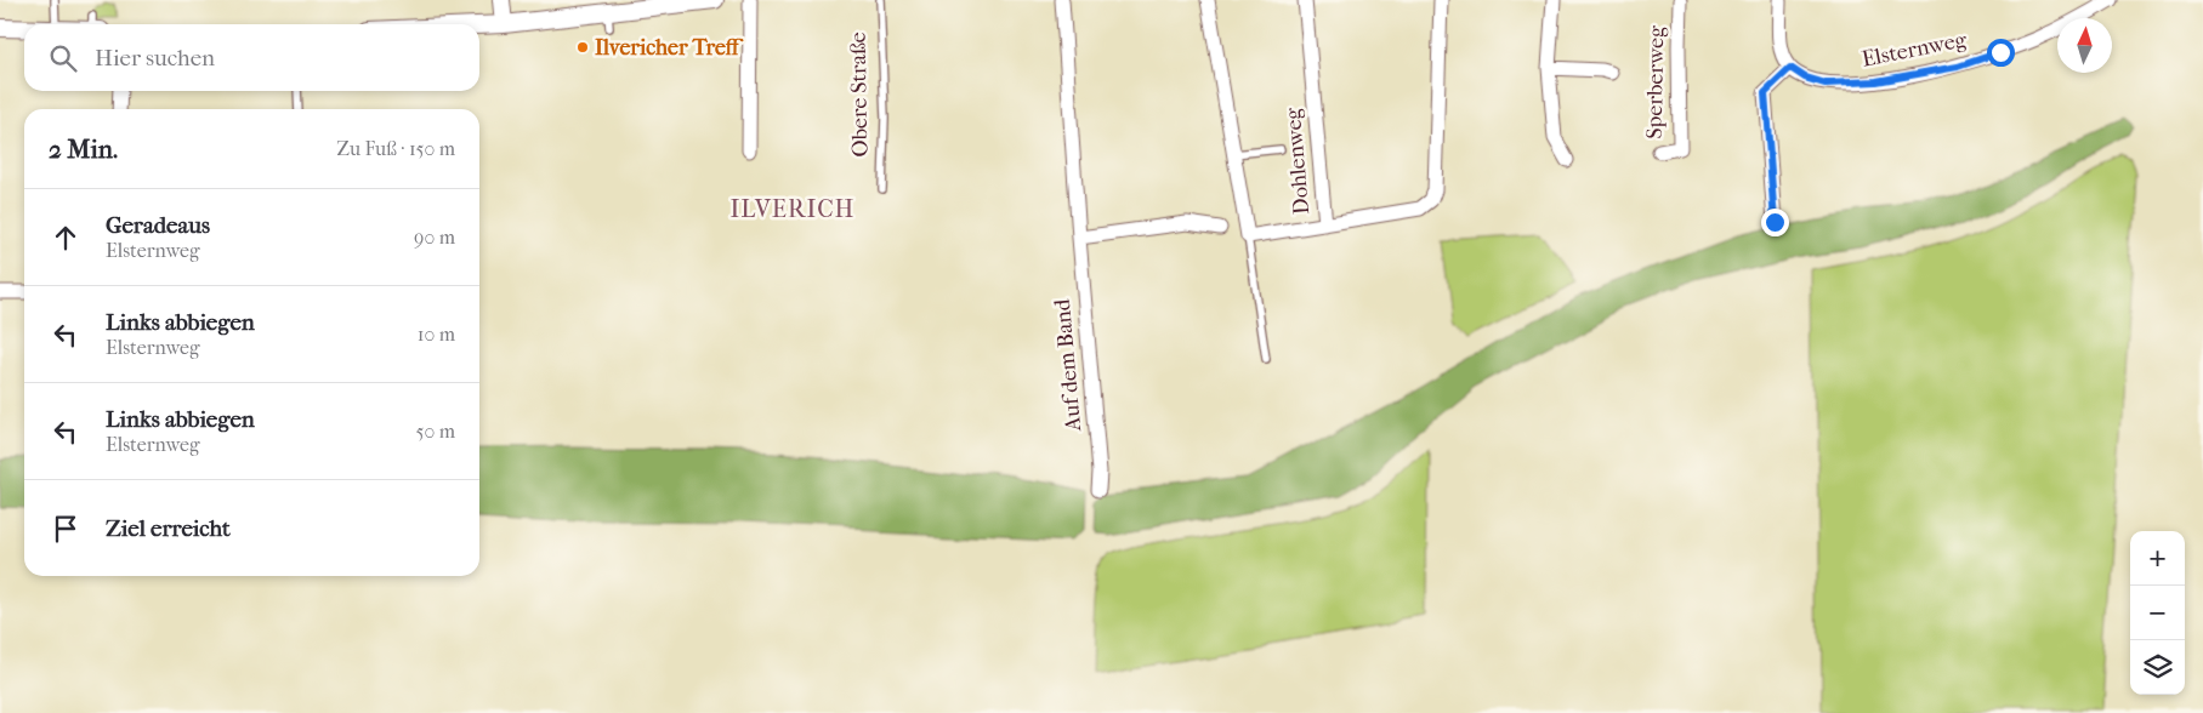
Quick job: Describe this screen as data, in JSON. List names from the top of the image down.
{
  "streets": {
    "street": [
      "Elsternweg",
      "Sperberweg",
      "Dohlenweg",
      "Auf dem Band"
    ],
    "lane": ["Obere Straße"]
  },
  "districts": ["ILVERICH"],
  "places": ["Ilvericher Treff"],
  "north": "top",
  "page": {
    "search": "Hier suchen",
    "heading": ["2 Min.", "Zu Fuß · 150 m"],
    "list": [
      ["Geradeaus", "Elsternweg", "90 m"],
      ["Links abbiegen", "Elsternweg", "10 m"],
      ["Links abbiegen", "Elsternweg", "50 m"],
      "Ziel erreicht"
    ],
    "map_buttons": ["+", "−"]
  }
}
